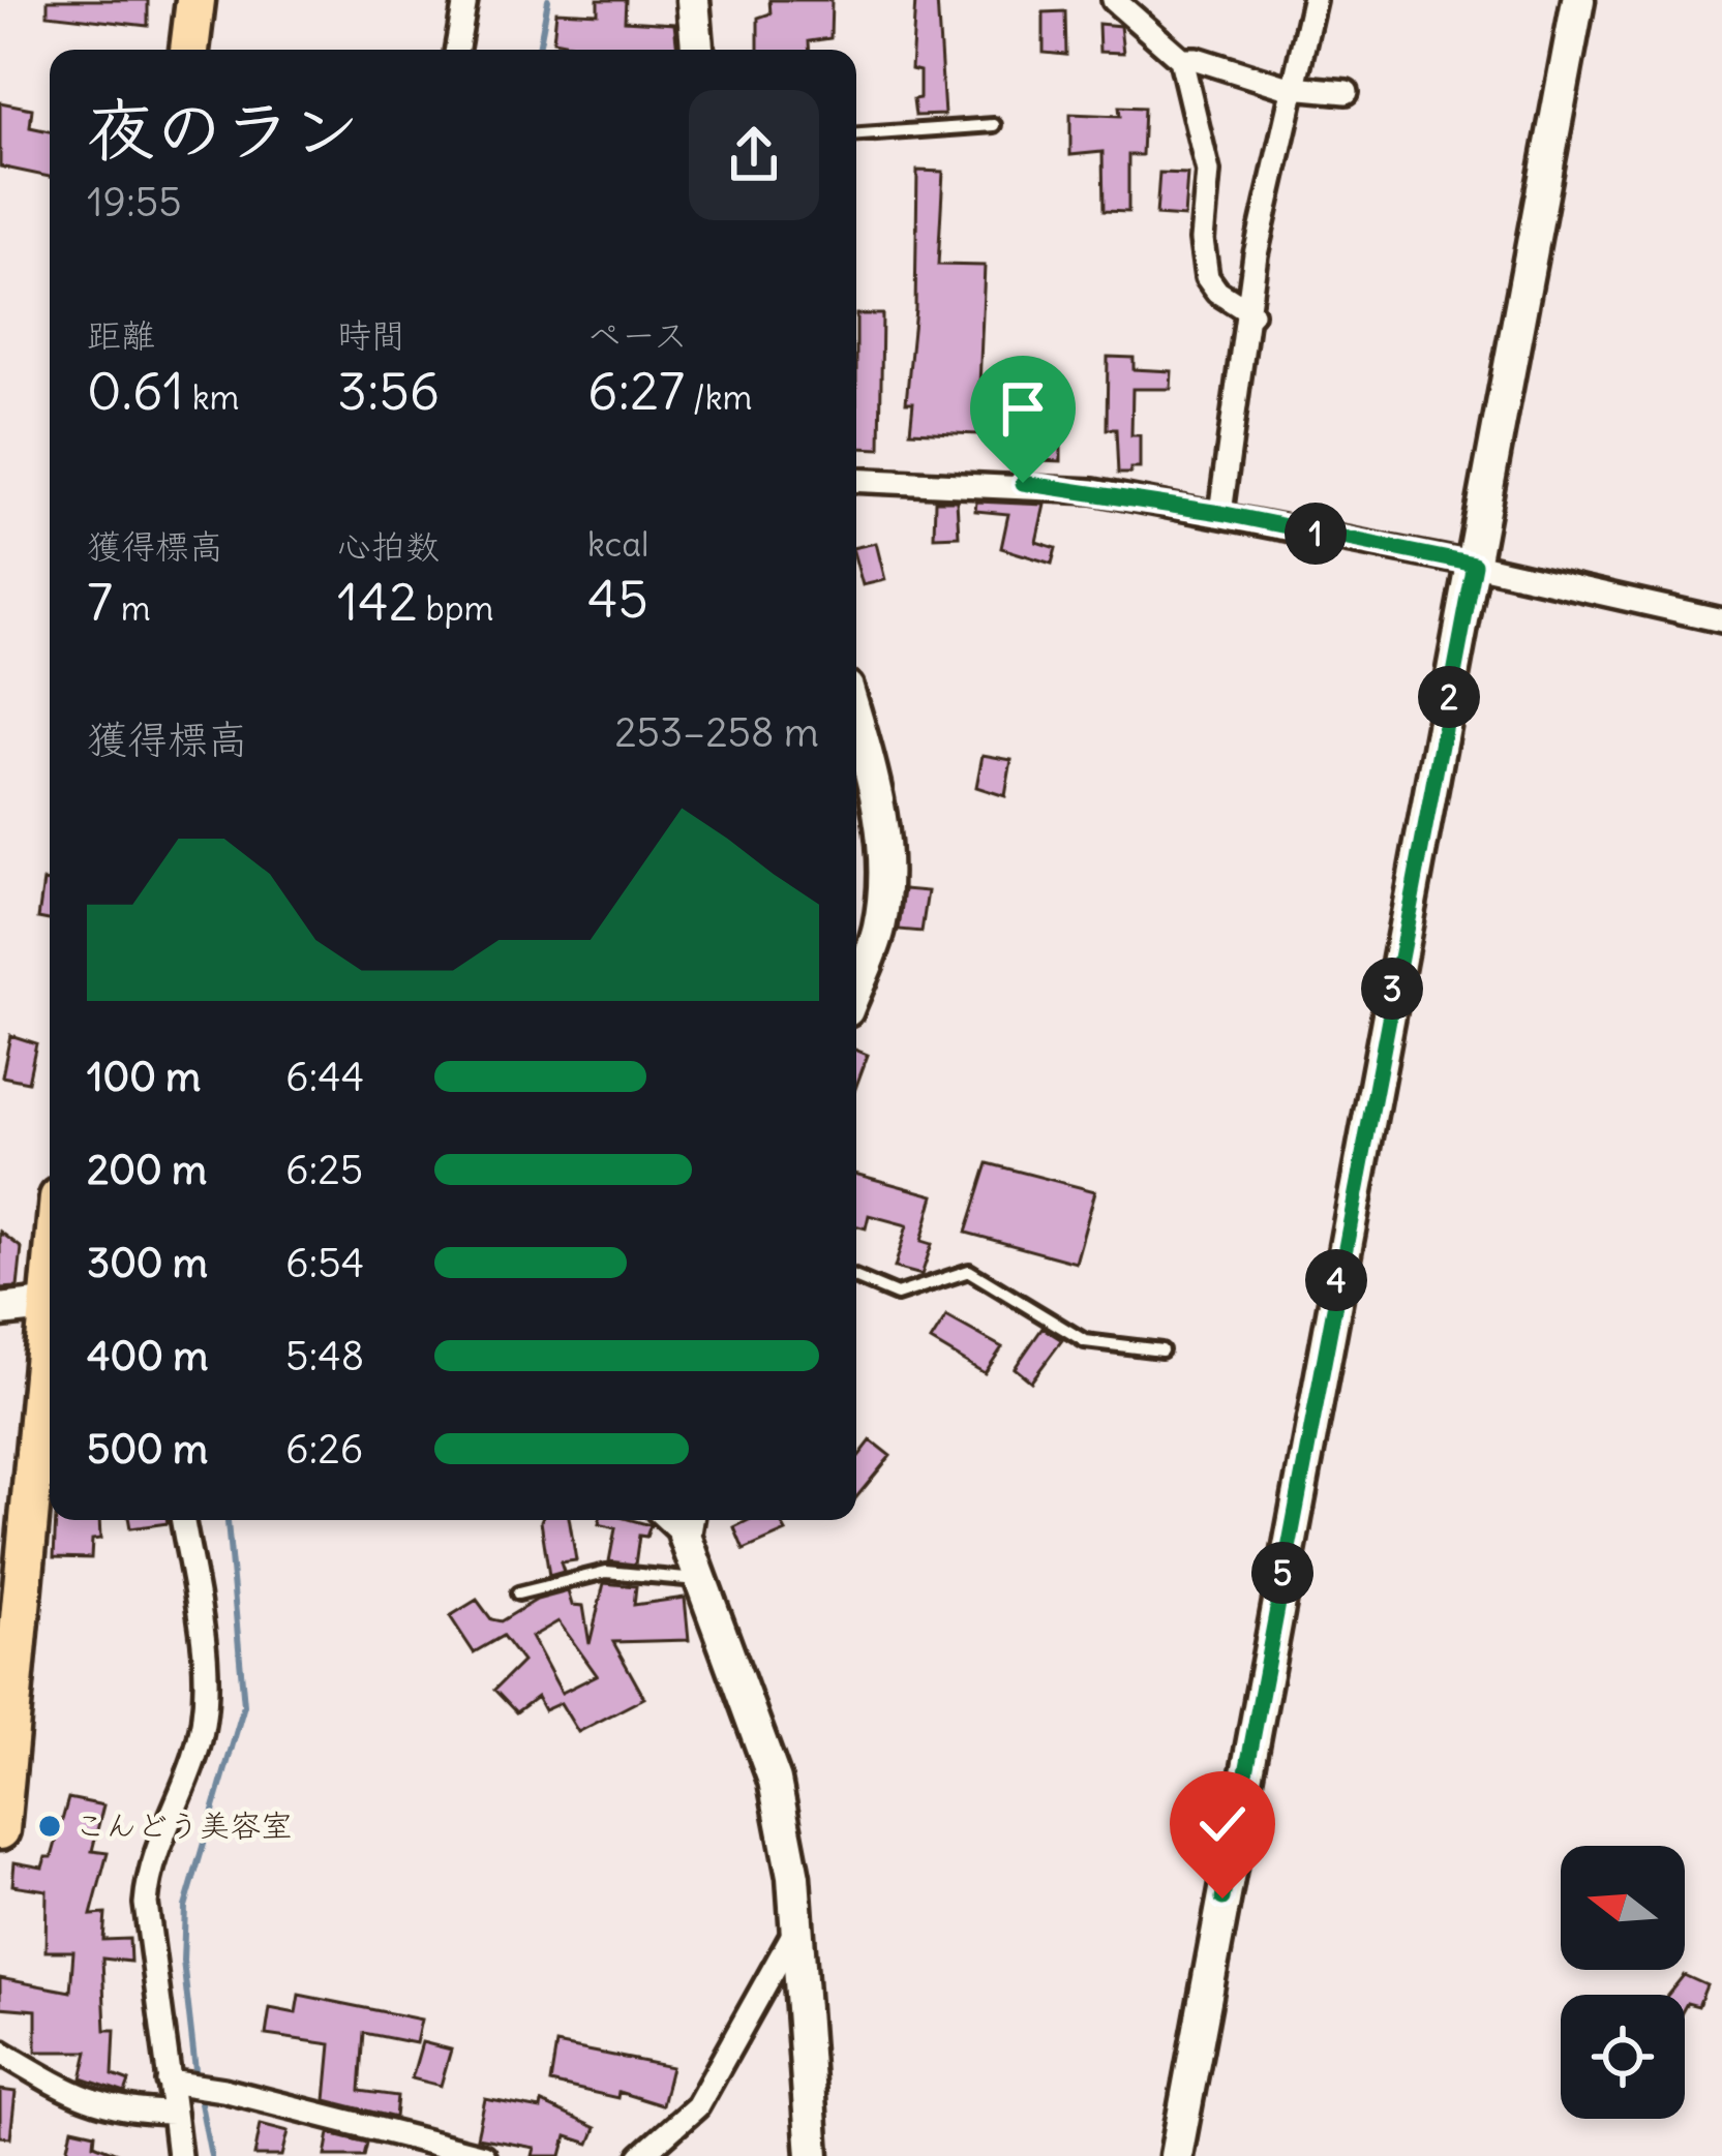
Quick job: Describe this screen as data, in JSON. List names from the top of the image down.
{
  "places": ["こんどう美容室"],
  "north": "left",
  "page": {
    "heading": ["夜のラン", "19:55"],
    "stats": [
      ["距離", "0.61 km"],
      ["時間", "3:56"],
      ["ペース", "6:27 /km"],
      ["獲得標高", "7 m"],
      ["心拍数", "142 bpm"],
      ["kcal", "45"]
    ],
    "pins": [
      "1",
      "2",
      "3",
      "4",
      "5"
    ],
    "chart": ["獲得標高", "253–258 m"],
    "list": [
      {
        "name": "100 m",
        "note": "6:44"
      },
      {
        "name": "200 m",
        "note": "6:25"
      },
      {
        "name": "300 m",
        "note": "6:54"
      },
      {
        "name": "400 m",
        "note": "5:48"
      },
      {
        "name": "500 m",
        "note": "6:26"
      }
    ]
  }
}
